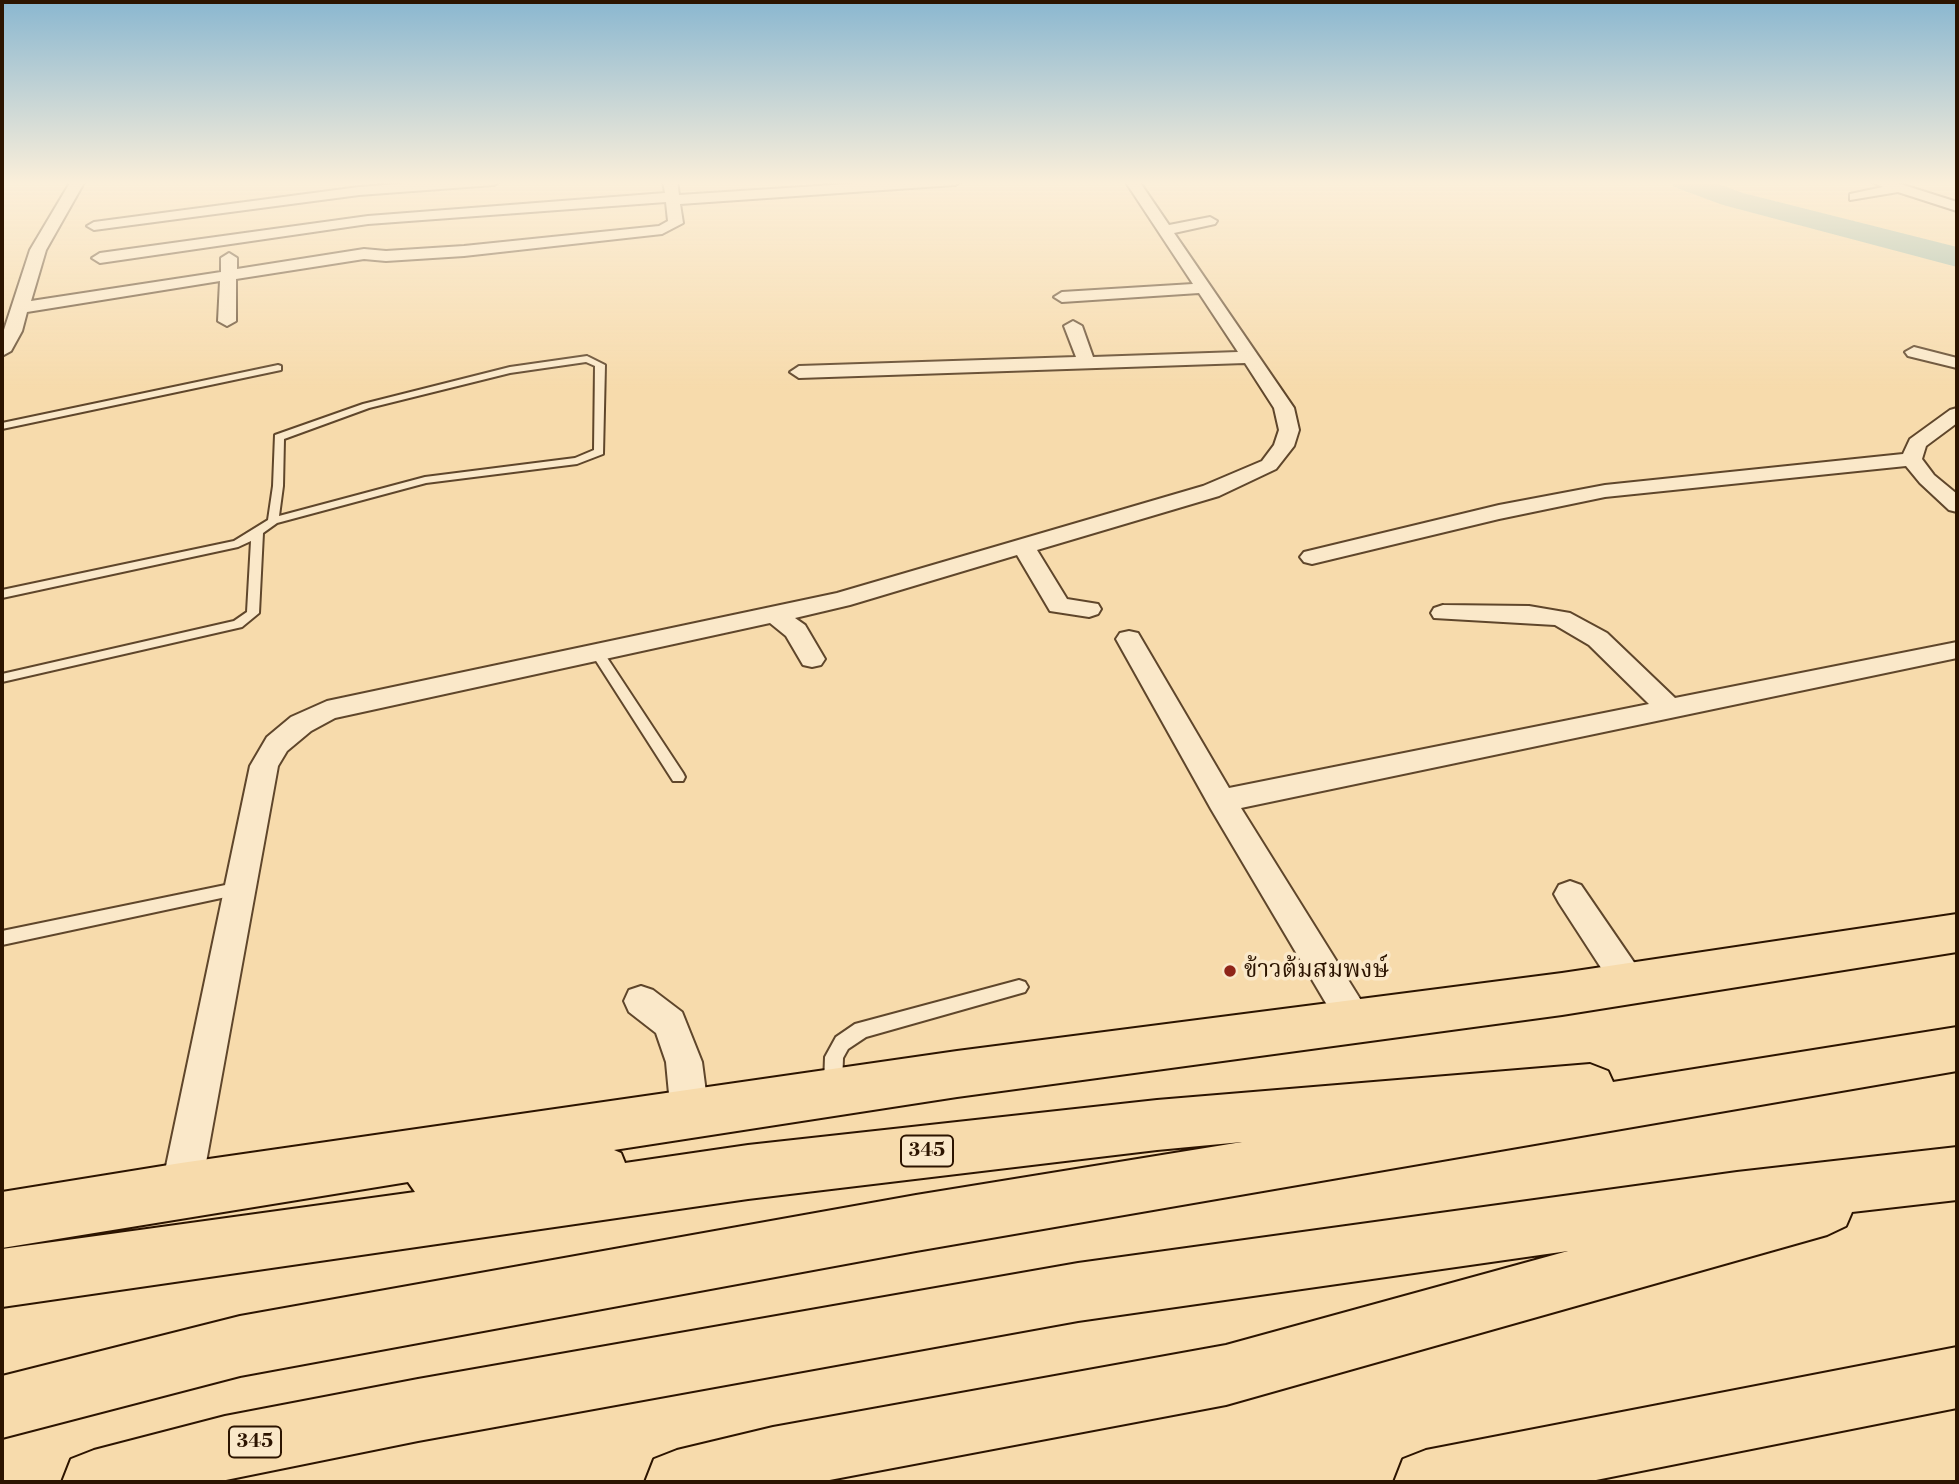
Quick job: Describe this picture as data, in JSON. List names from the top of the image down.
{
  "streets": {
    "main road": ["345"]
  },
  "places": ["ข้าวต้มสมพงษ์"]
}
